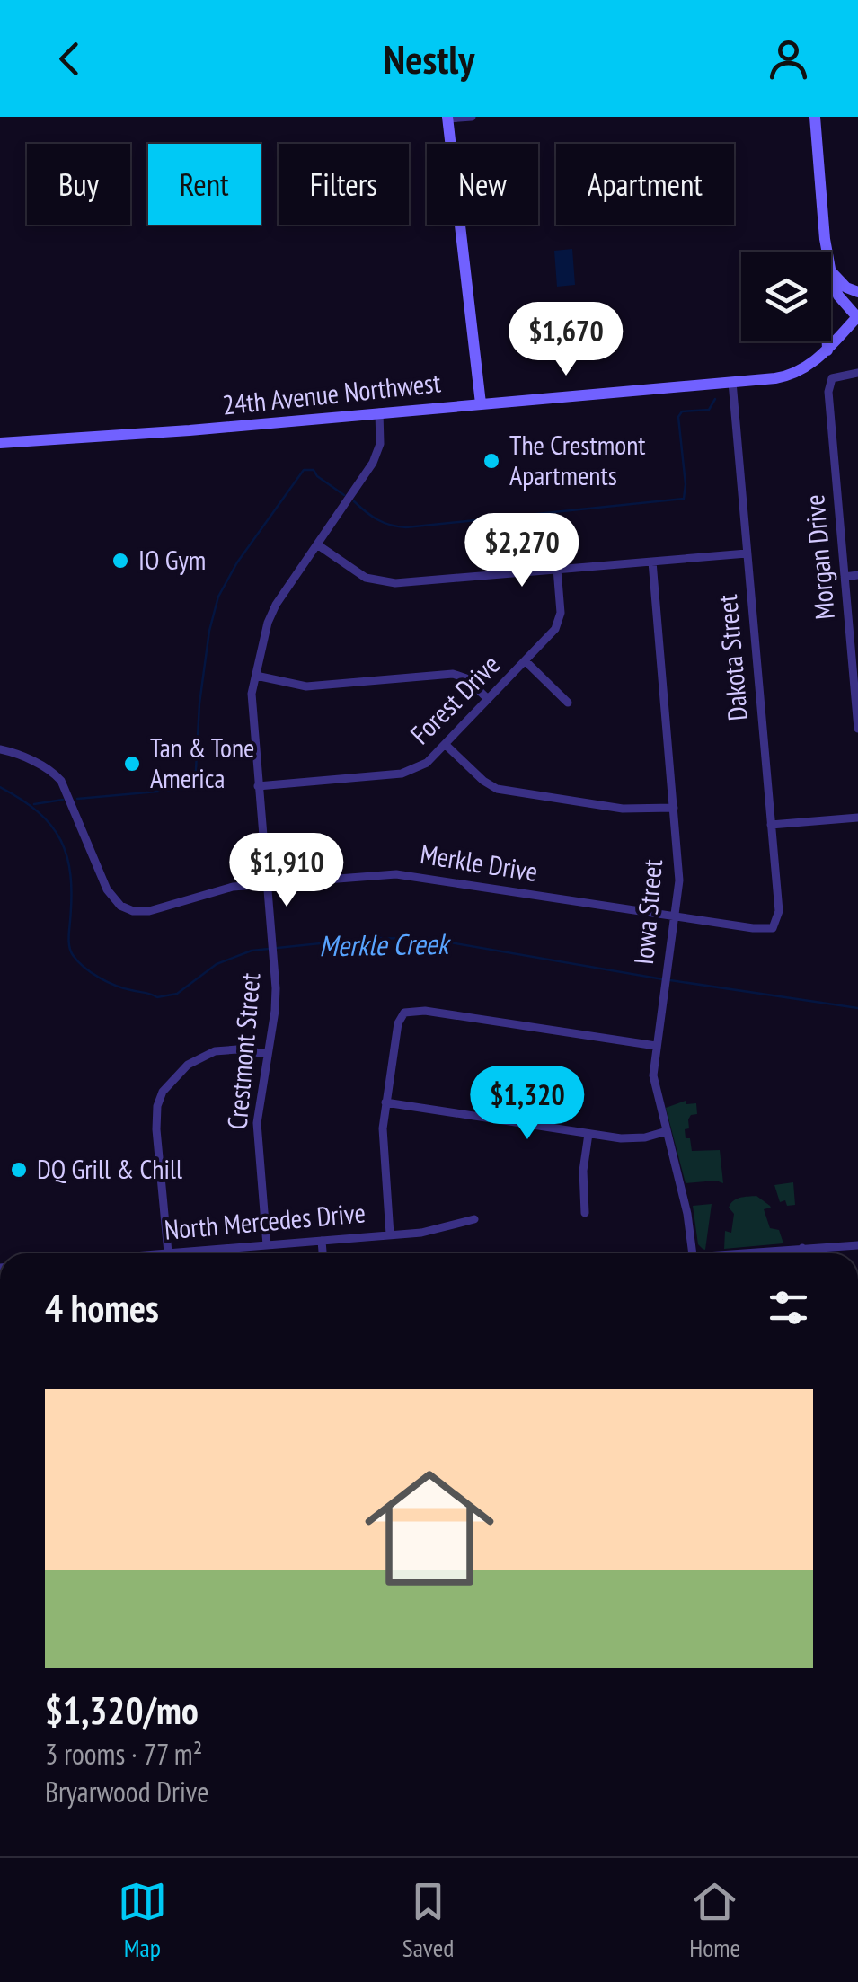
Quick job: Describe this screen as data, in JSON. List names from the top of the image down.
{
  "streets": {
    "main road": ["24th Avenue Northwest"],
    "street": [
      "Morgan Drive",
      "Dakota Street",
      "Forest Drive",
      "Merkle Drive",
      "Iowa Street",
      "Crestmont Street",
      "North Mercedes Drive"
    ]
  },
  "crossings": [
    ["24th Avenue Northwest", "Dakota Street"],
    ["24th Avenue Northwest", "Crestmont Street"],
    ["Dakota Street", "Merkle Drive"],
    ["Forest Drive", "Crestmont Street"],
    ["Merkle Drive", "Iowa Street"],
    ["Merkle Drive", "Crestmont Street"],
    ["Crestmont Street", "North Mercedes Drive"]
  ],
  "water": ["Merkle Creek"],
  "places": [
    "The Crestmont Apartments",
    "IO Gym",
    "Tan & Tone America",
    "DQ Grill & Chill"
  ],
  "page": {
    "header": "Nestly",
    "chip": [
      "Buy",
      "Rent",
      "Filters",
      "New",
      "Apartment"
    ],
    "price": [
      "$1,670",
      "$2,270",
      "$1,910",
      "$1,320"
    ],
    "heading": "4 homes",
    "list": [
      {
        "name": "$1,320/mo",
        "note": "3 rooms · 77 m² · Bryarwood Drive"
      }
    ],
    "tabs": ["Map", "Saved", "Home"]
  }
}
